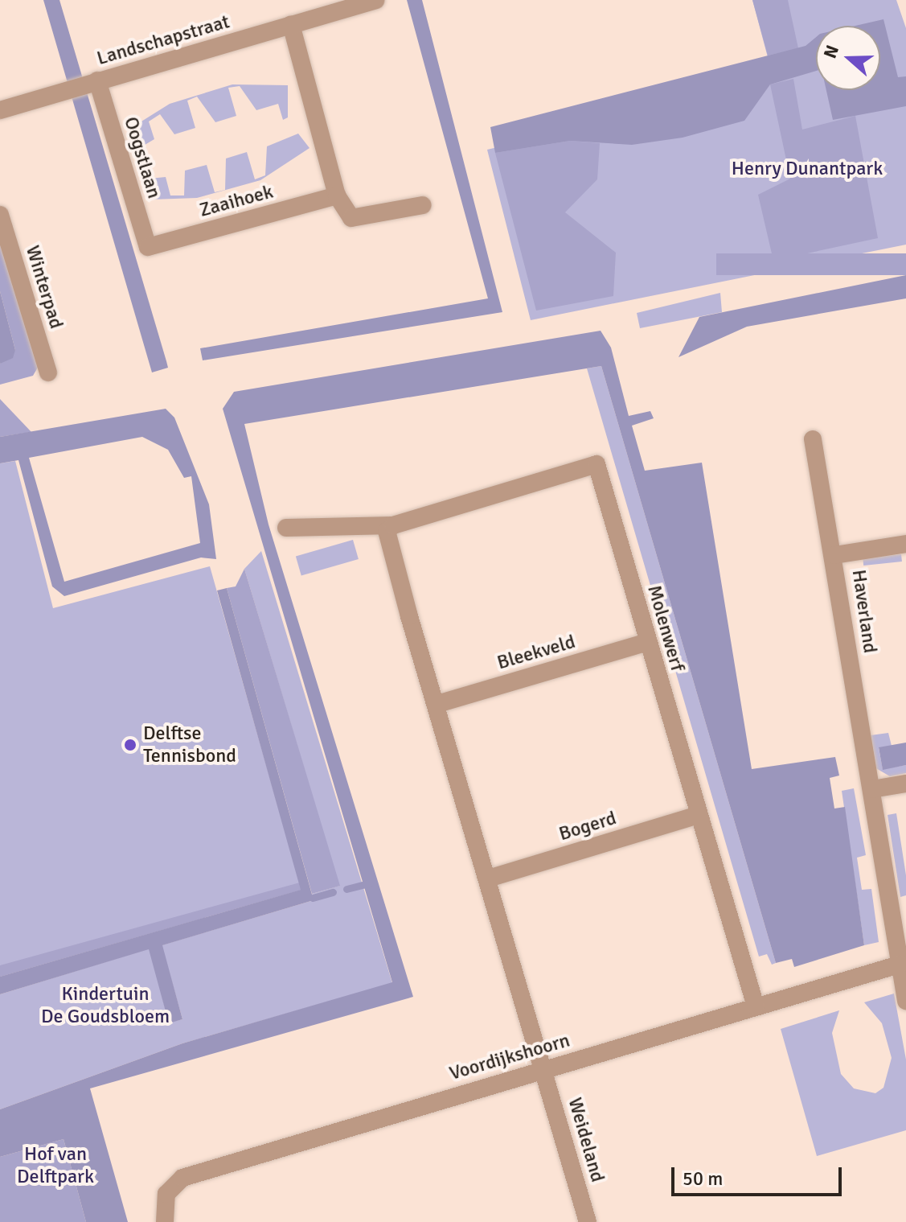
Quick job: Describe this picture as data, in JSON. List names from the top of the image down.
{
  "streets": {
    "street": [
      "Landschapstraat",
      "Oogstlaan",
      "Zaaihoek",
      "Winterpad",
      "Haverland",
      "Molenwerf",
      "Bleekveld",
      "Bogerd",
      "Voordijkshoorn",
      "Weideland"
    ]
  },
  "crossings": [
    ["Landschapstraat", "Oogstlaan"],
    ["Oogstlaan", "Zaaihoek"],
    ["Haverland", "Voordijkshoorn"],
    ["Molenwerf", "Bleekveld"],
    ["Molenwerf", "Bogerd"],
    ["Molenwerf", "Voordijkshoorn"],
    ["Voordijkshoorn", "Weideland"]
  ],
  "parks": ["Henry Dunantpark", "Kindertuin De Goudsbloem", "Hof van Delftpark"],
  "places": ["Delftse Tennisbond"],
  "scale_bar": "50 m",
  "north": "left"
}
